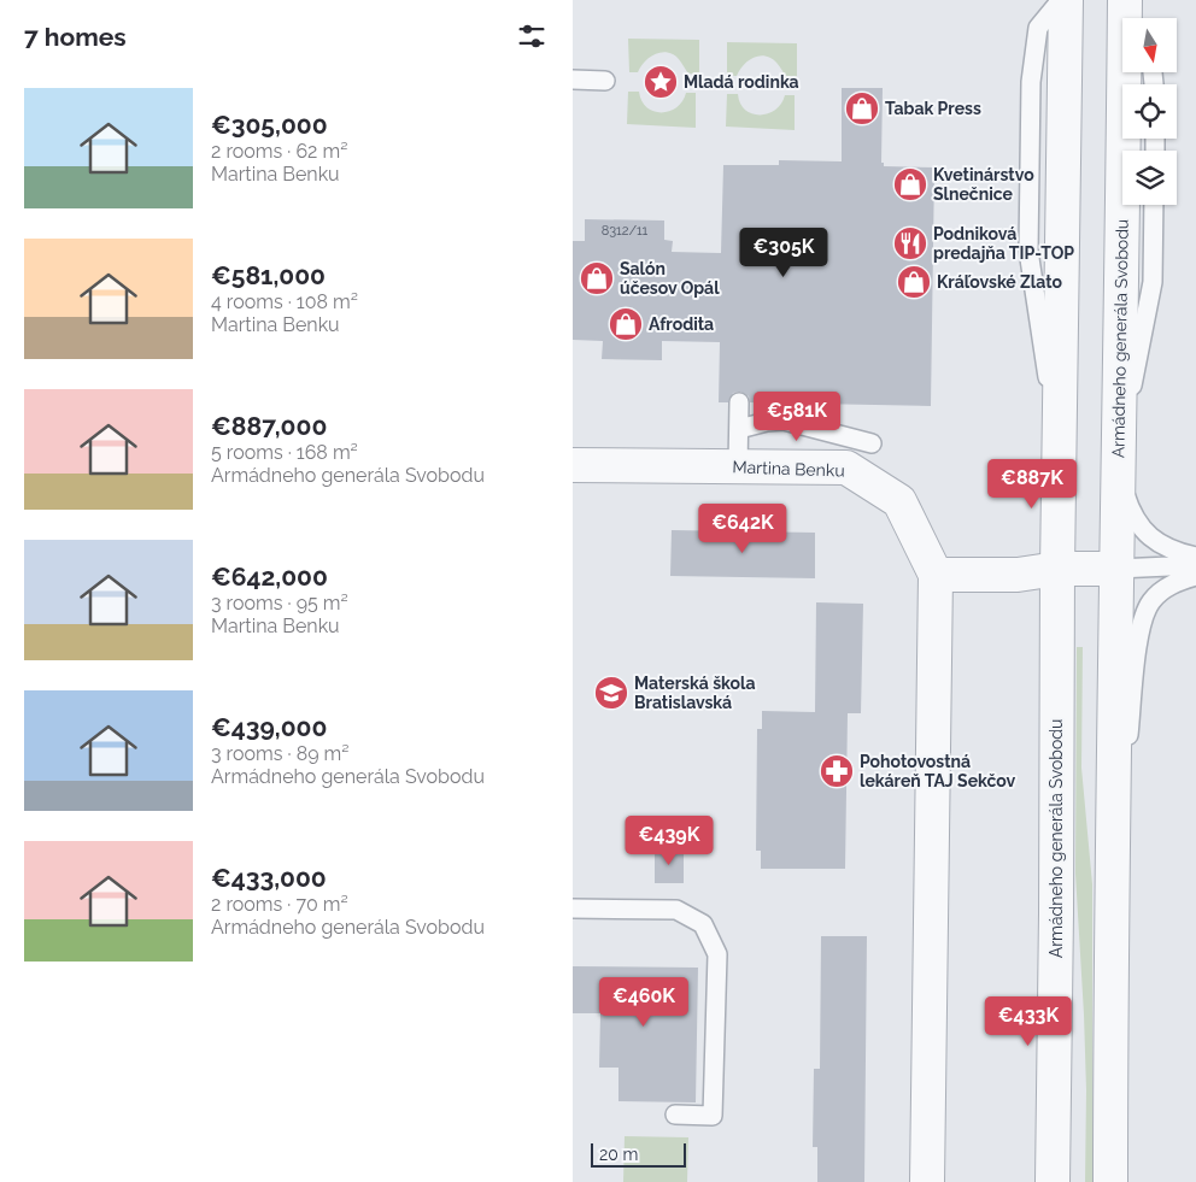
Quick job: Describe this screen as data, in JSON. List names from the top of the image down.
{
  "streets": {
    "street": ["Armádneho generála Svobodu", "Martina Benku"]
  },
  "places": {
    "place": ["Mladá rodinka"],
    "shop": [
      "Tabak Press",
      "Kvetinárstvo Slnečnice",
      "Salón účesov Opál",
      "Kráľovské Zlato",
      "Afrodita"
    ],
    "restaurant": ["Podniková predajňa TIP-TOP"],
    "school or university": ["Materská škola Bratislavská"],
    "pharmacy": ["Pohotovostná lekáreň TAJ Sekčov"]
  },
  "house_numbers": ["8312/11"],
  "scale_bar": "20 m",
  "north": "bottom",
  "page": {
    "heading": "7 homes",
    "list": [
      {
        "name": "€305,000",
        "note": "2 rooms · 62 m² · Martina Benku"
      },
      {
        "name": "€581,000",
        "note": "4 rooms · 108 m² · Martina Benku"
      },
      {
        "name": "€887,000",
        "note": "5 rooms · 168 m² · Armádneho generála Svobodu"
      },
      {
        "name": "€642,000",
        "note": "3 rooms · 95 m² · Martina Benku"
      },
      {
        "name": "€439,000",
        "note": "3 rooms · 89 m² · Armádneho generála Svobodu"
      },
      {
        "name": "€433,000",
        "note": "2 rooms · 70 m² · Armádneho generála Svobodu"
      }
    ],
    "price": [
      "€305K",
      "€581K",
      "€887K",
      "€642K",
      "€439K",
      "€460K",
      "€433K"
    ],
    "scale": "20 m"
  }
}
